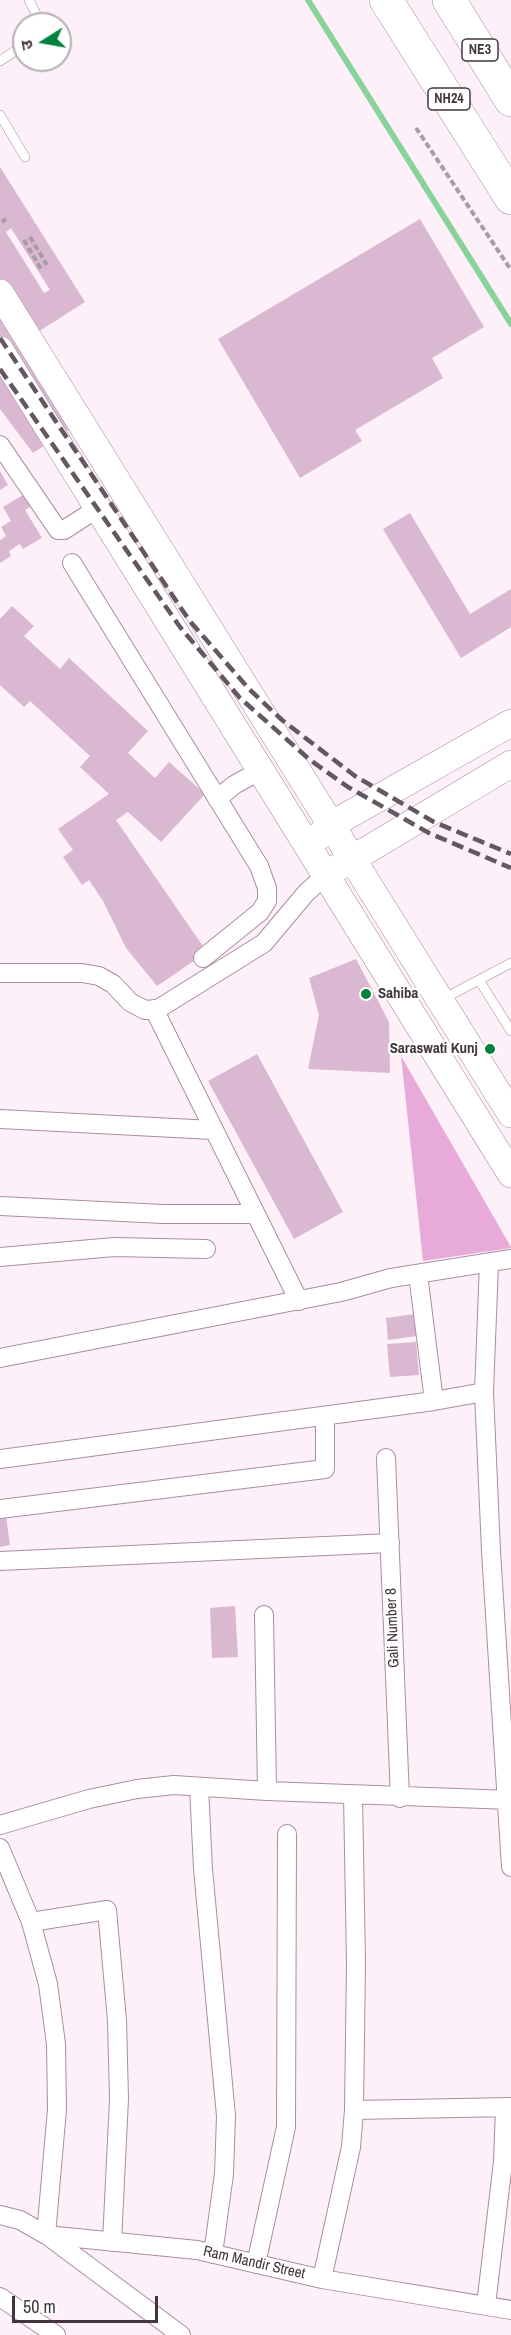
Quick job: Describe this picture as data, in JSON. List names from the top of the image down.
{
  "streets": {
    "highway": ["NE3", "NH24"],
    "street": ["Gali Number 8", "Ram Mandir Street"]
  },
  "places": ["Sahiba", "Saraswati Kunj"],
  "scale_bar": "50 m",
  "north": "left"
}
